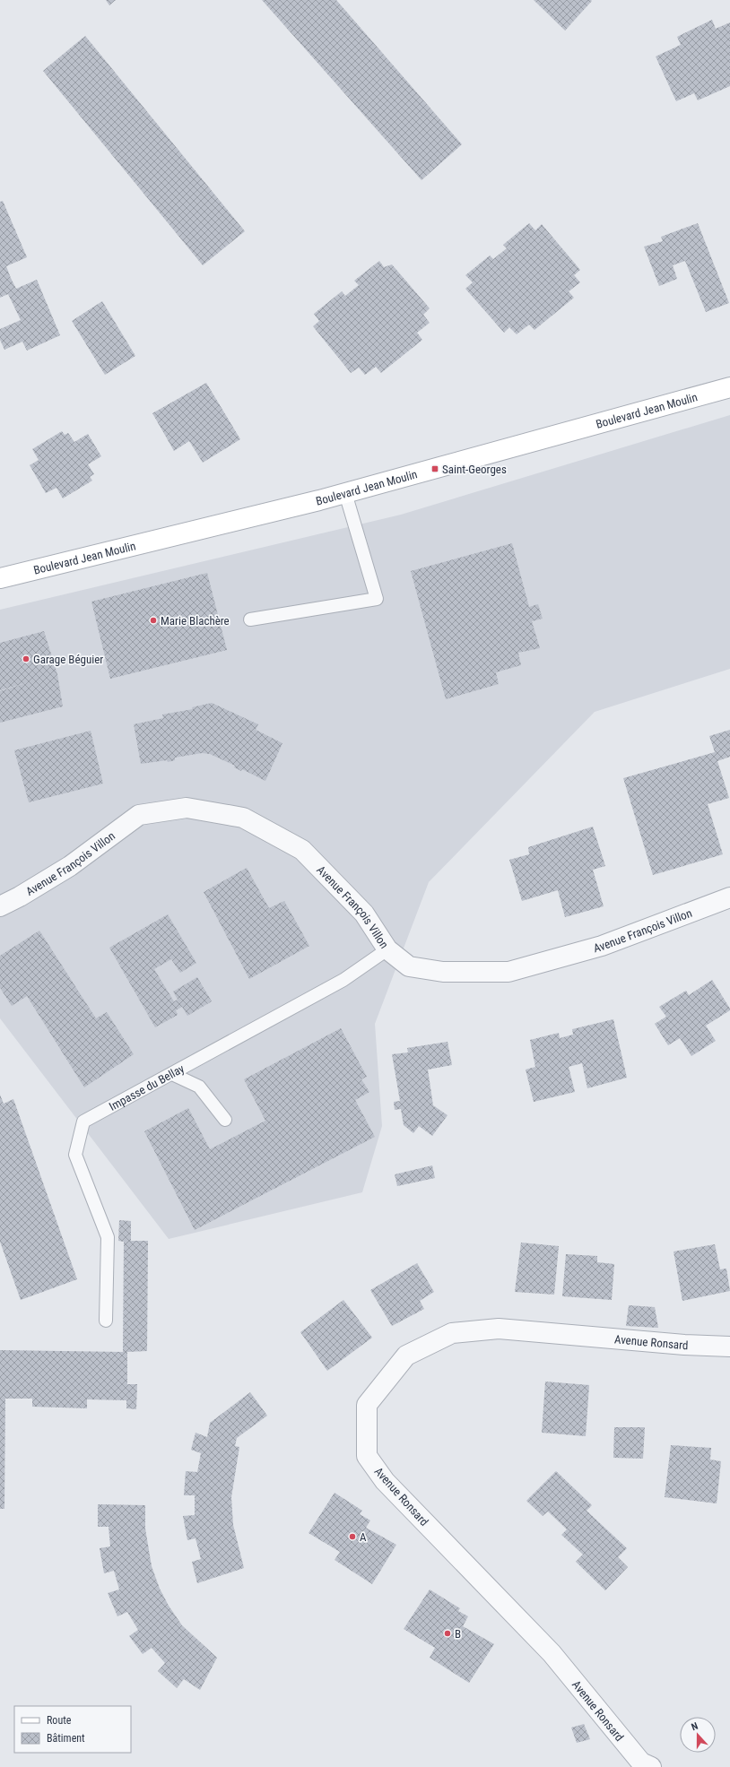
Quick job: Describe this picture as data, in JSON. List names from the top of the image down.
{
  "streets": {
    "street": ["Boulevard Jean Moulin", "Avenue François Villon", "Avenue Ronsard"],
    "lane": ["Impasse du Bellay"]
  },
  "crossings": [
    ["Avenue François Villon", "Impasse du Bellay"]
  ],
  "places": {
    "transit": ["Saint-Georges"],
    "other": [
      "Marie Blachère",
      "Garage Béguier",
      "A",
      "B"
    ]
  },
  "legend": ["Route", "Bâtiment"],
  "north": "top"
}
